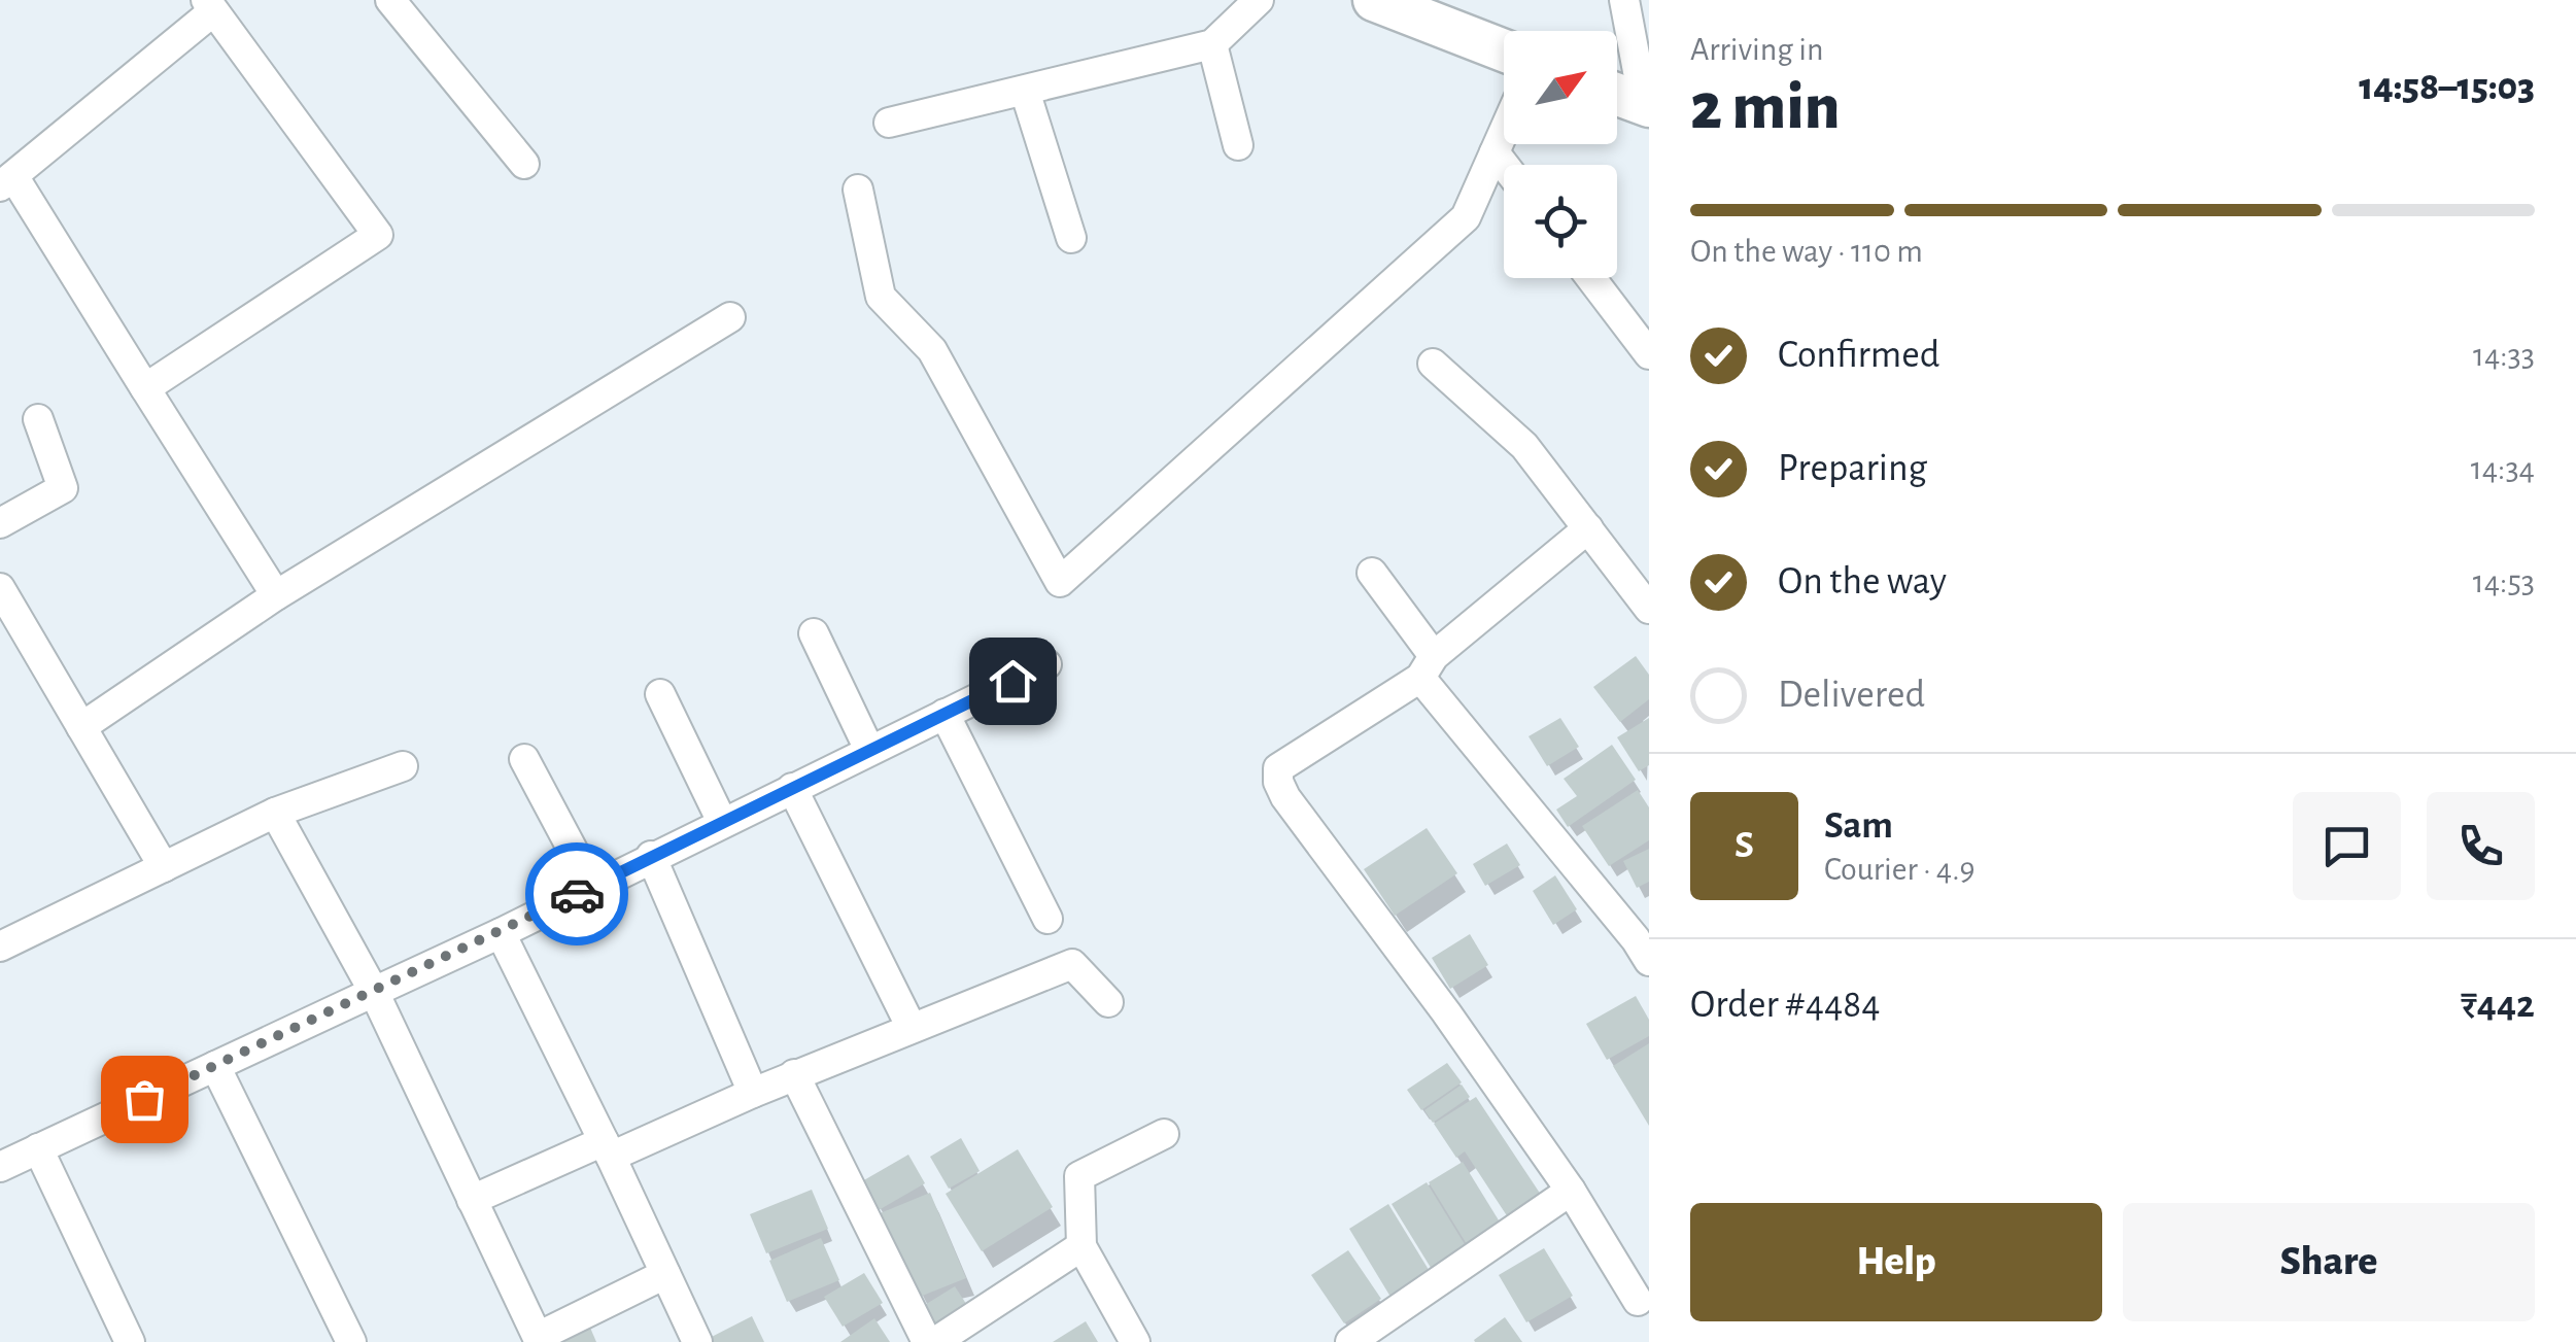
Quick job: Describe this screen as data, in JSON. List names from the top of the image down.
{
  "north": "top right",
  "page": {
    "heading": ["2 min", "Arriving in", "14:58–15:03"],
    "panel": [
      "Sam",
      "Courier · 4.9",
      "Order #4484",
      "₹442"
    ],
    "bar": "On the way · 110 m",
    "list": [
      ["Confirmed", "14:33"],
      ["Preparing", "14:34"],
      ["On the way", "14:53"],
      "Delivered"
    ],
    "round": "S",
    "buttons": ["Help", "Share"]
  }
}
